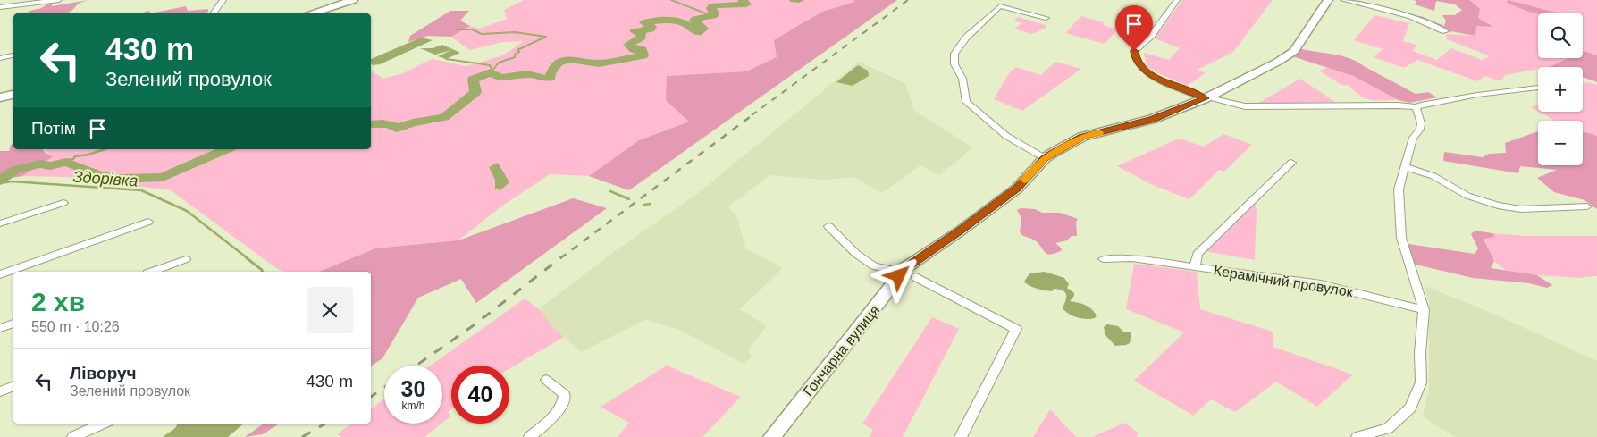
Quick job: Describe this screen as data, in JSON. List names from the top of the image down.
{
  "streets": {
    "street": ["Керамічний провулок", "Гончарна вулиця"]
  },
  "water": ["Здорівка"],
  "page": {
    "map_buttons": ["+", "−"],
    "turn": ["430 m", "Зелений провулок"],
    "then": "Потім",
    "heading": ["2 хв", "550 m · 10:26"],
    "list": [
      {
        "name": "Ліворуч",
        "note": "Зелений провулок",
        "value": "430 m"
      }
    ],
    "speed": "30 km/h",
    "limit": "40"
  }
}
